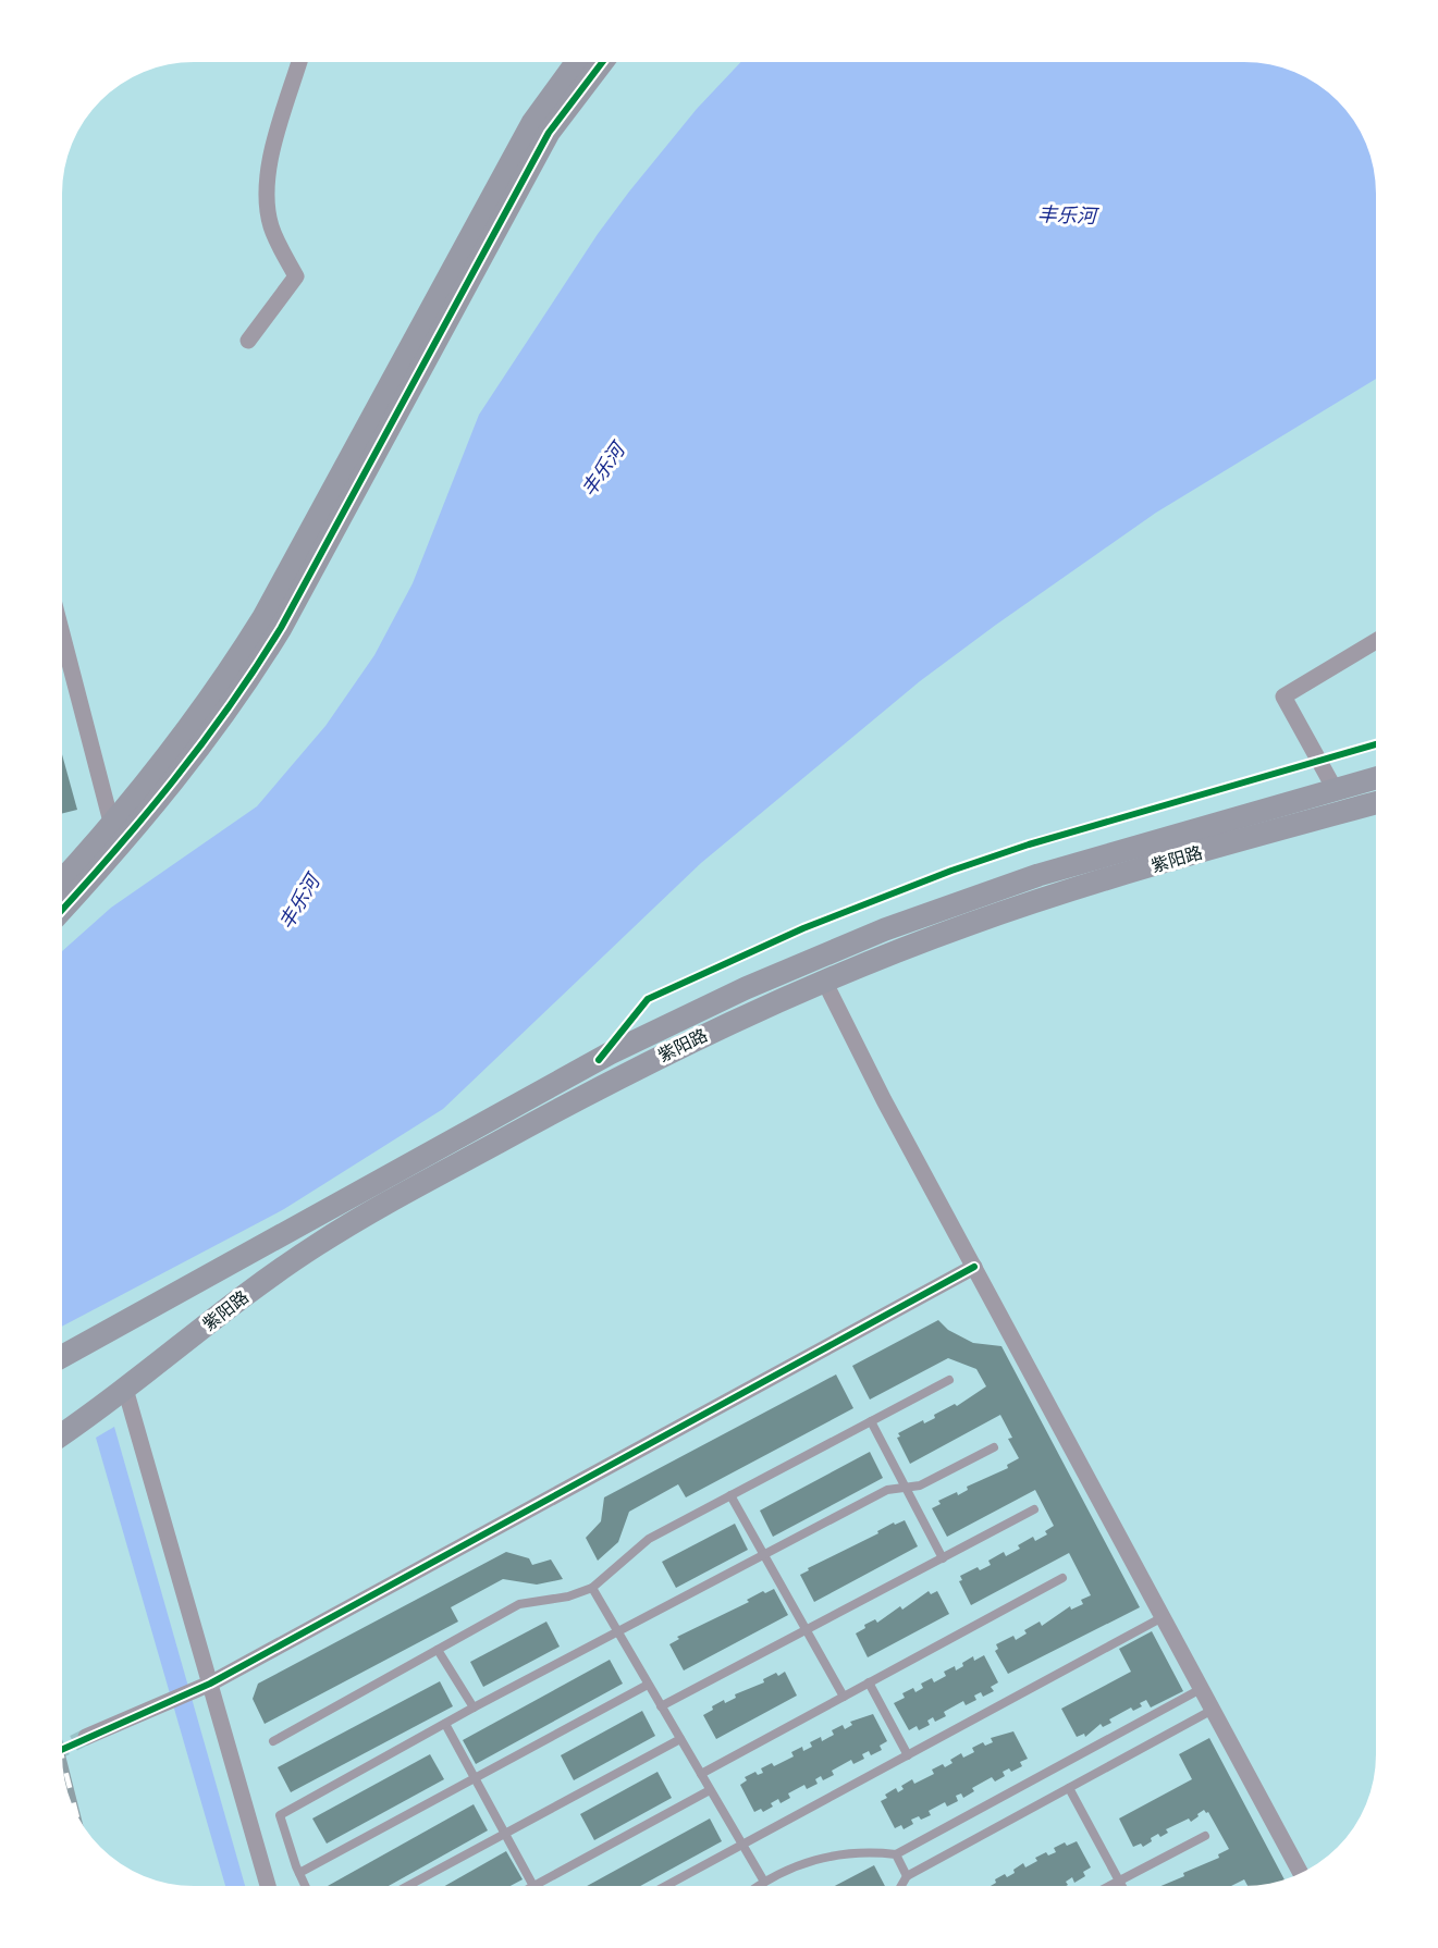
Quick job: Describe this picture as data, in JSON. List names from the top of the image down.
{
  "streets": {
    "main road": ["紫阳路"]
  },
  "water": ["丰乐河"]
}
